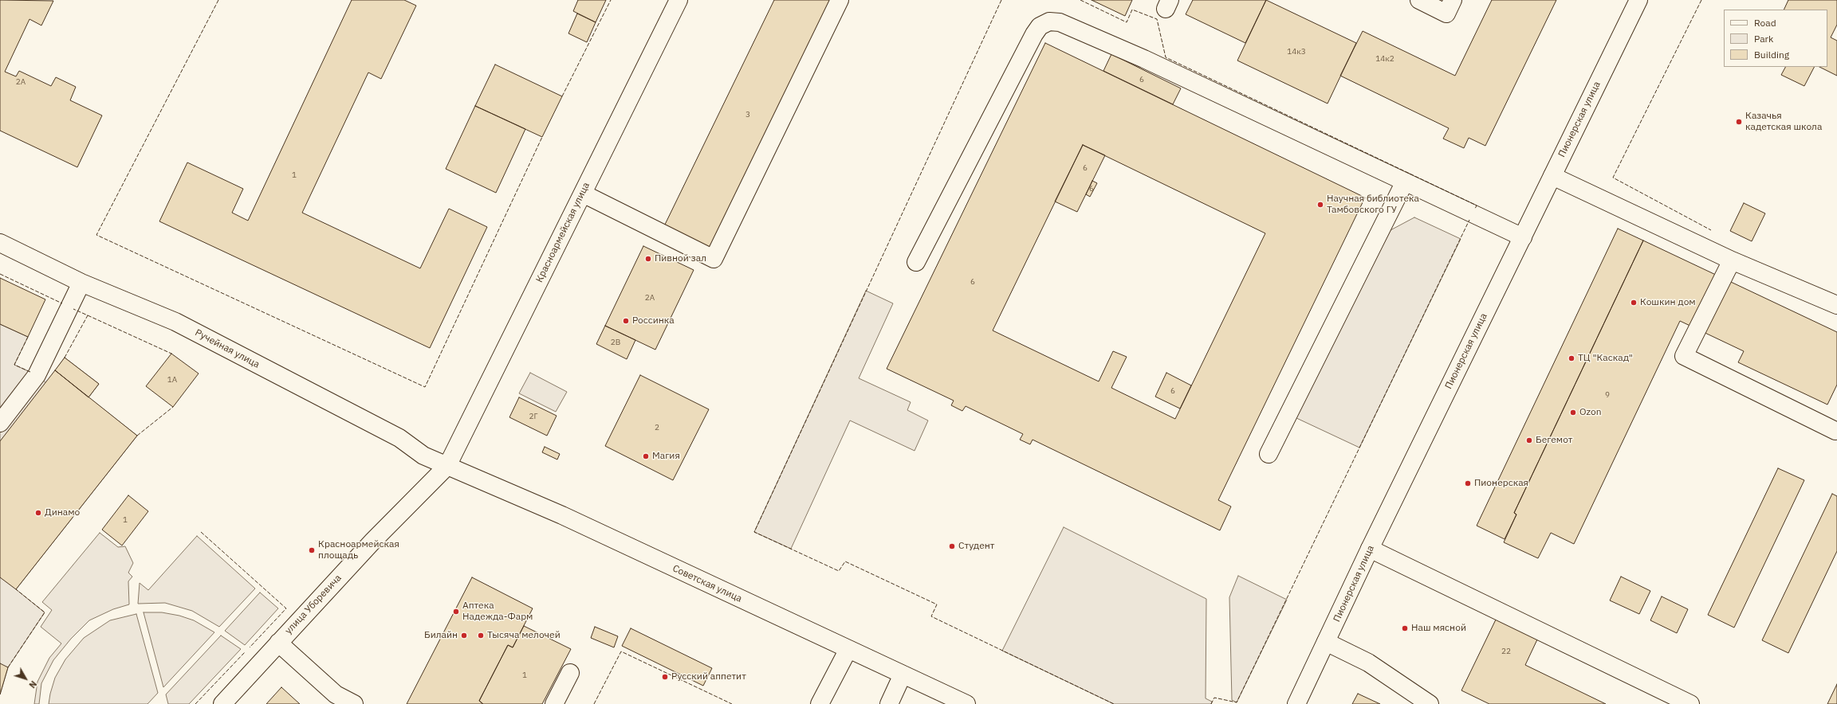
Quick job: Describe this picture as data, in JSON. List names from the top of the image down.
{
  "streets": {
    "street": [
      "Пионерская улица",
      "Красноармейская улица",
      "Ручейная улица",
      "Советская улица",
      "улица Уборевича"
    ]
  },
  "crossings": [
    ["Красноармейская улица", "Ручейная улица"],
    ["Красноармейская улица", "Советская улица"],
    ["Красноармейская улица", "улица Уборевича"],
    ["Ручейная улица", "Советская улица"],
    ["Ручейная улица", "улица Уборевича"],
    ["Советская улица", "улица Уборевича"]
  ],
  "places": [
    "Казачья кадетская школа",
    "Научная библиотека Тамбовского ГУ",
    "Пивной зал",
    "Кошкин дом",
    "Россинка",
    "ТЦ \"Каскад\"",
    "Ozon",
    "Бегемот",
    "Магия",
    "Пионерская",
    "Динамо",
    "Студент",
    "Красноармейская площадь",
    "Аптека Надежда-Фарм",
    "Наш мясной",
    "Билайн",
    "Тысяча мелочей",
    "Русский аппетит"
  ],
  "house_numbers": [
    "14к3",
    "14к2",
    "6",
    "2А",
    "3",
    "6",
    "1",
    "6",
    "6",
    "2А",
    "2В",
    "1А",
    "6",
    "9",
    "2Г",
    "2",
    "1",
    "22",
    "1"
  ],
  "legend": ["Road", "Park", "Building"],
  "north": "bottom right"
}
